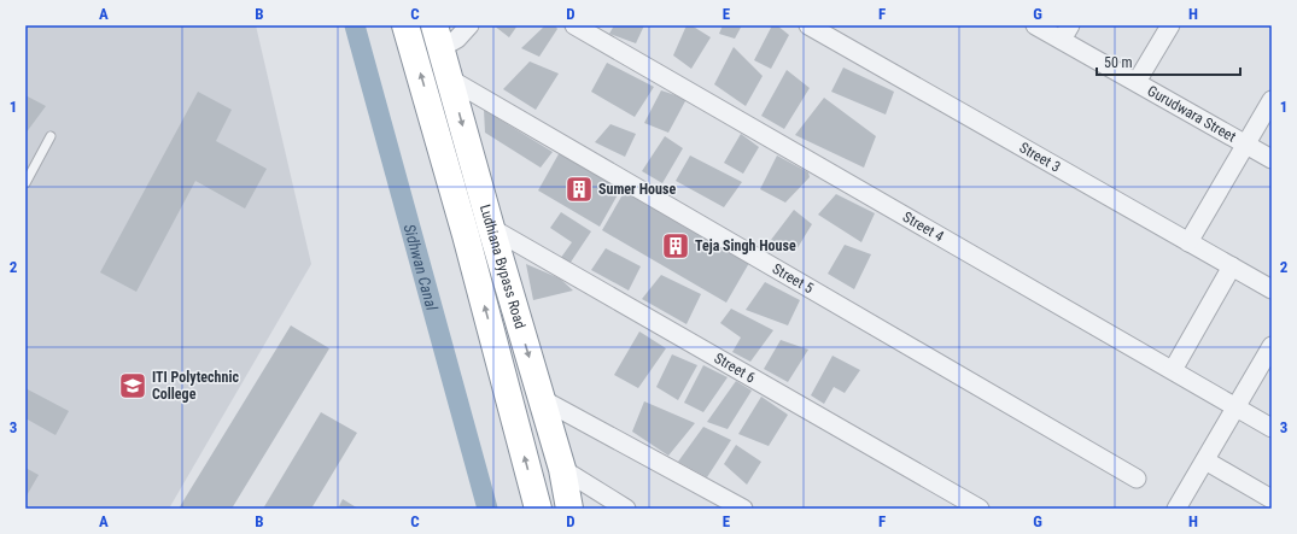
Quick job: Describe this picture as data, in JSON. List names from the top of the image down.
{
  "streets": {
    "highway": ["Ludhiana Bypass Road"],
    "street": [
      "Gurudwara Street",
      "Street 3",
      "Street 4",
      "Street 5",
      "Street 6"
    ]
  },
  "crossings": [
    ["Ludhiana Bypass Road", "Street 5"],
    ["Ludhiana Bypass Road", "Street 6"]
  ],
  "water": ["Sidhwan Canal"],
  "places": {
    "building": ["Sumer House", "Teja Singh House"],
    "school or university": ["ITI Polytechnic College"]
  },
  "scale_bar": "50 m",
  "grid": {
    "columns": [
      "A",
      "B",
      "C",
      "D",
      "E",
      "F",
      "G",
      "H"
    ],
    "rows": ["1", "2", "3"]
  }
}
